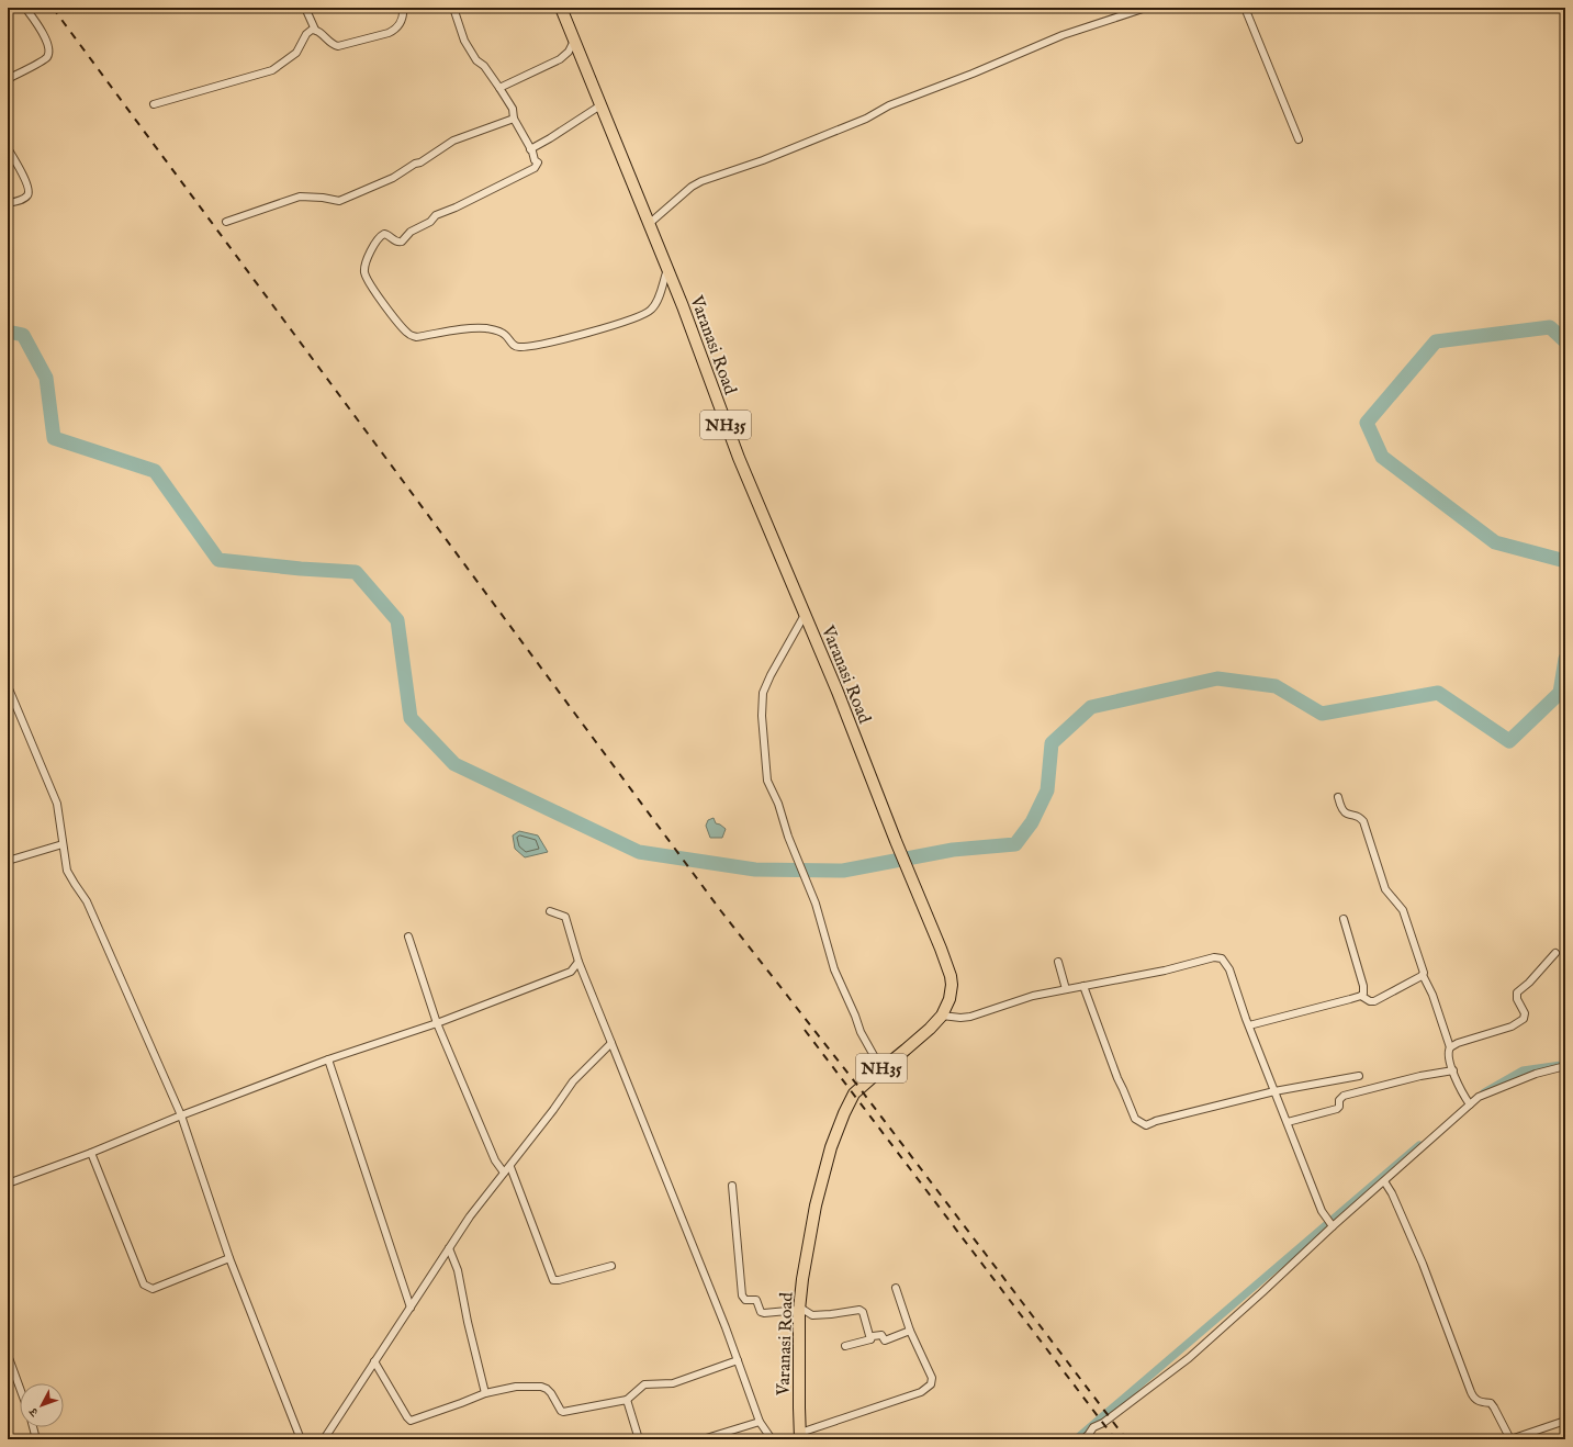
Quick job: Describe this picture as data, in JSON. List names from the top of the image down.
{
  "streets": {
    "highway": ["Varanasi Road", "NH35"]
  },
  "crossings": [
    ["Varanasi Road", "NH35"]
  ],
  "north": "bottom left"
}
